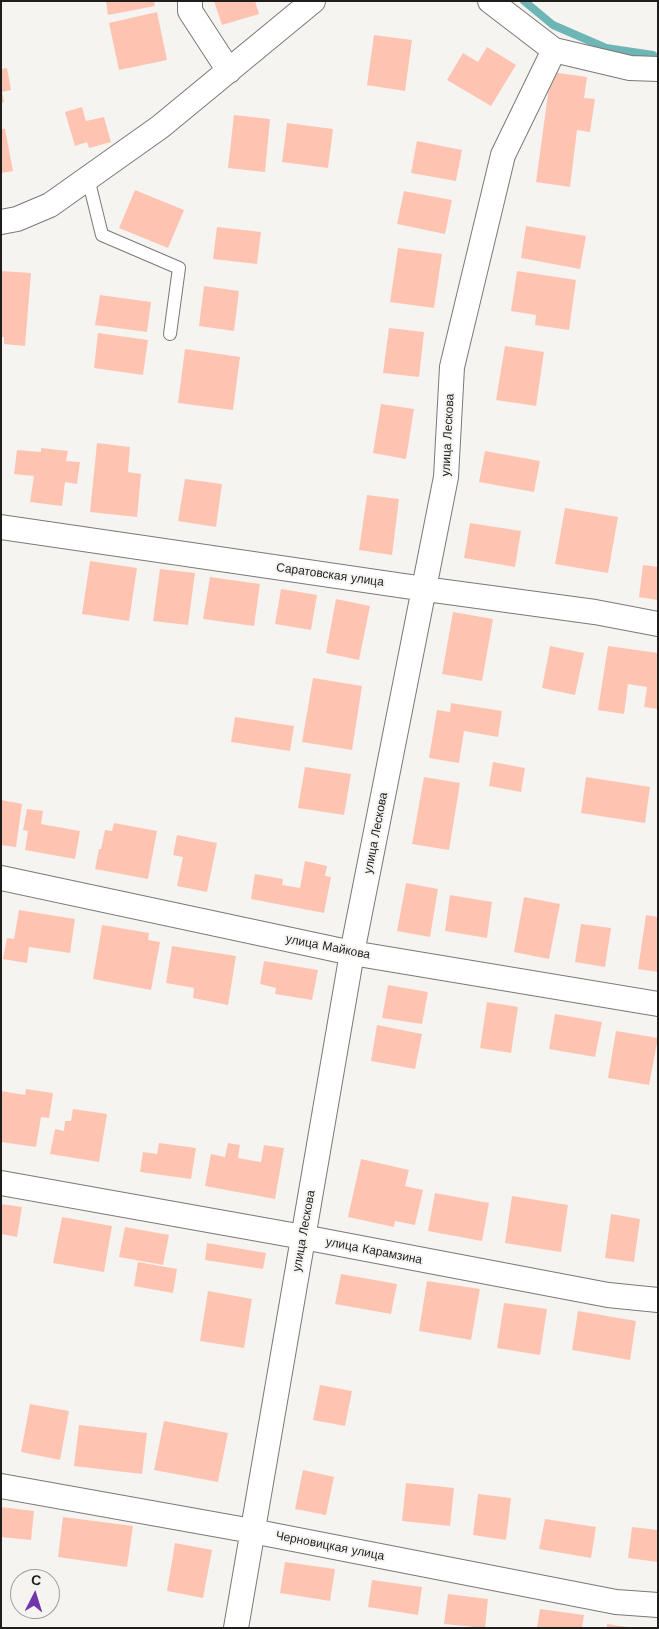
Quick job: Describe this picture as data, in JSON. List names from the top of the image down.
{
  "streets": {
    "street": [
      "улица Лескова",
      "Саратовская улица",
      "улица Майкова",
      "улица Карамзина",
      "Черновицкая улица"
    ]
  },
  "crossings": [
    ["улица Лескова", "Саратовская улица"],
    ["улица Лескова", "улица Майкова"],
    ["улица Лескова", "улица Карамзина"],
    ["улица Лескова", "Черновицкая улица"]
  ],
  "north": "top"
}
